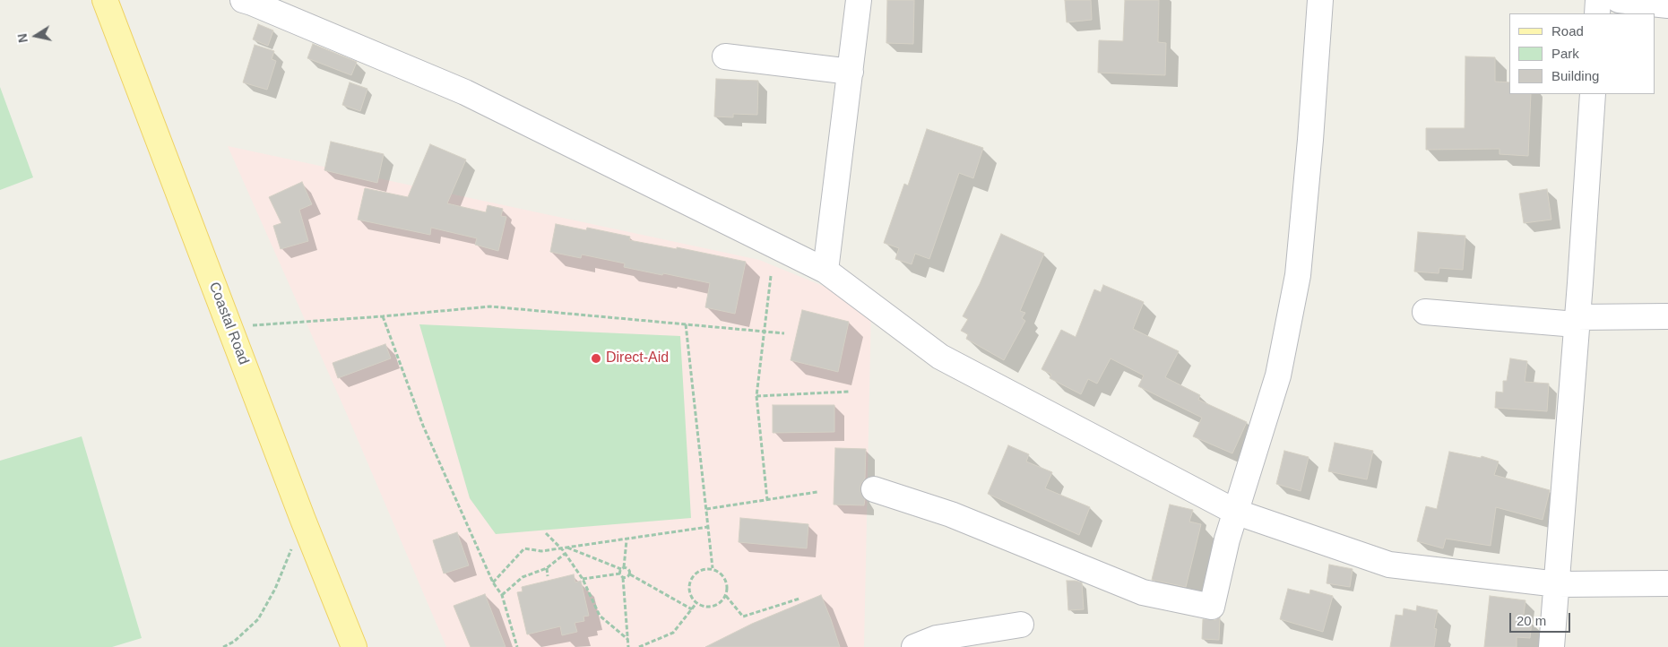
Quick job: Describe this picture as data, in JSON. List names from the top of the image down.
{
  "streets": {
    "main road": ["Coastal Road"]
  },
  "places": ["Direct-Aid"],
  "legend": ["Road", "Park", "Building"],
  "scale_bar": "20 m",
  "north": "left"
}
